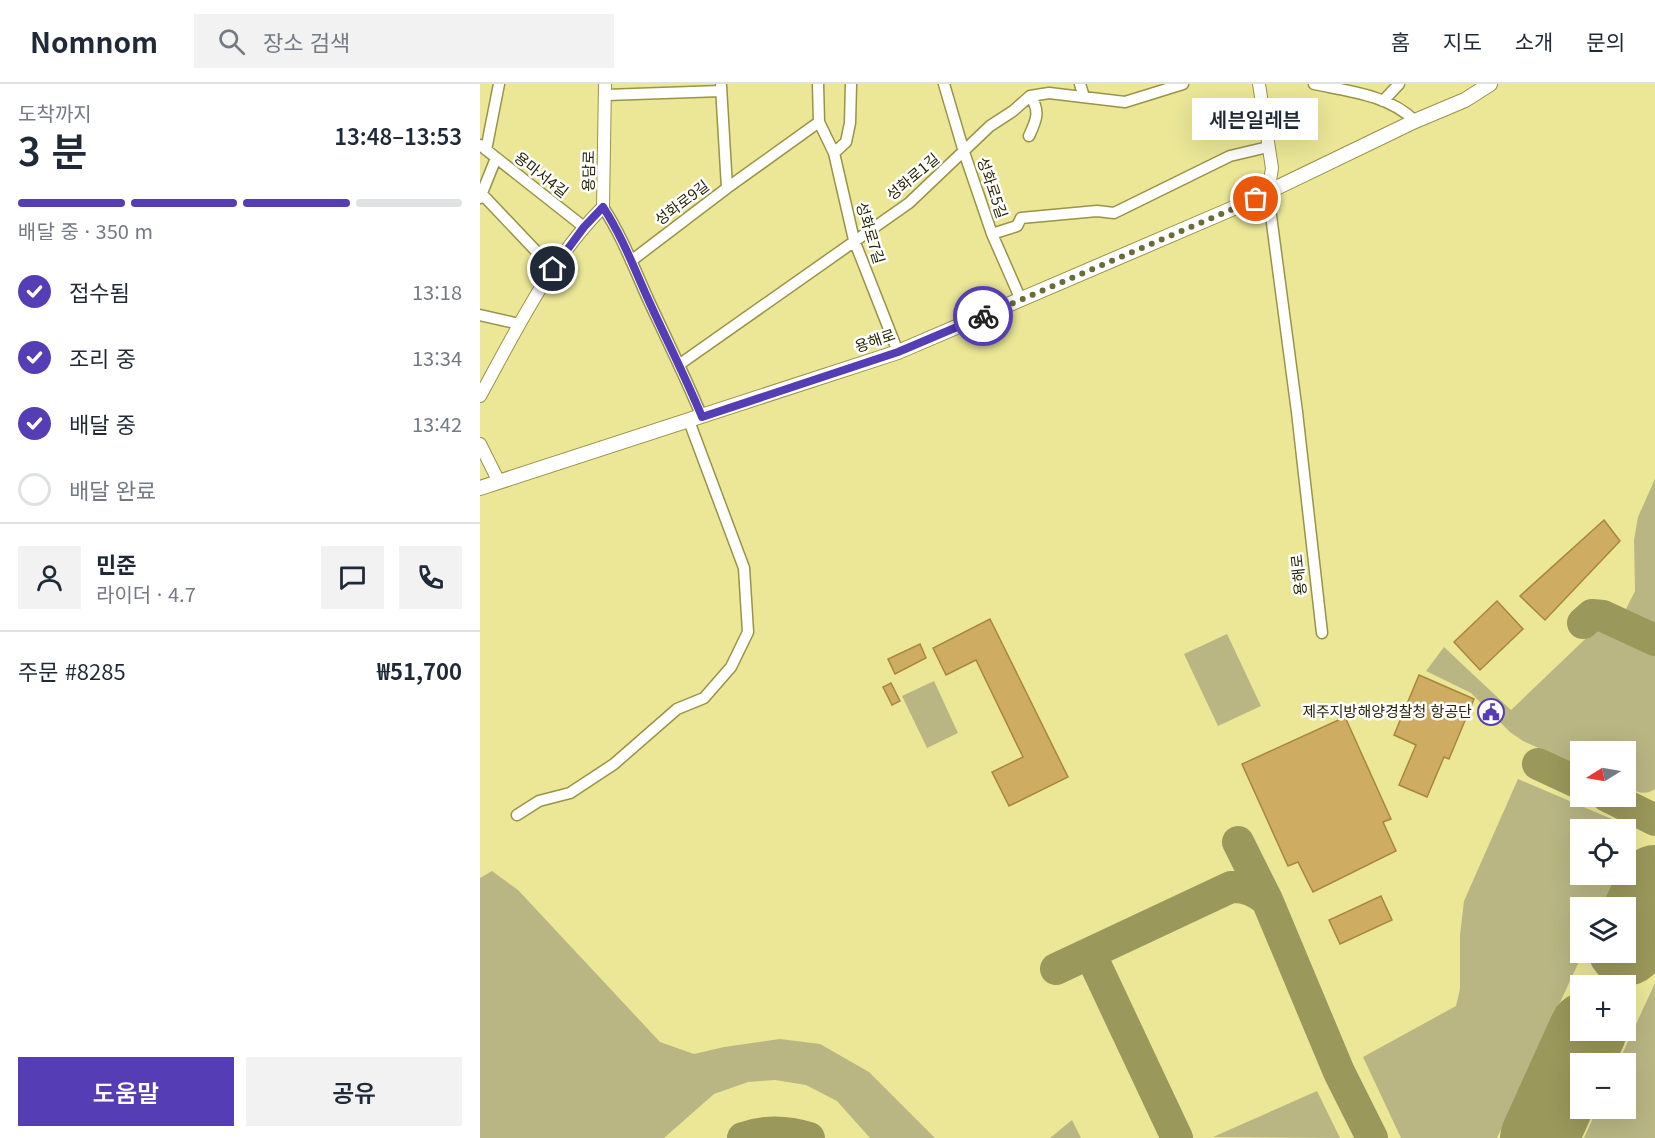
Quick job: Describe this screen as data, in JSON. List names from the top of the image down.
{
  "streets": {
    "main road": ["용해로"],
    "street": [
      "용담로",
      "용마서4길",
      "성화로1길",
      "성화로5길",
      "성화로9길",
      "성화로7길"
    ]
  },
  "crossings": [
    ["용담로", "성화로1길"],
    ["용담로", "성화로9길"],
    ["용담로", "용해로"],
    ["성화로1길", "성화로5길"],
    ["성화로1길", "성화로7길"],
    ["성화로5길", "용해로"],
    ["성화로7길", "용해로"]
  ],
  "places": {
    "other": ["세븐일레븐"],
    "public building": ["제주지방해양경찰청 항공단"]
  },
  "north": "left",
  "page": {
    "header": "Nomnom",
    "search": "장소 검색",
    "nav": [
      "홈",
      "지도",
      "소개",
      "문의"
    ],
    "heading": ["3 분", "도착까지", "13:48–13:53"],
    "panel": [
      "민준",
      "라이더 · 4.7",
      "주문 #8285",
      "₩51,700"
    ],
    "bubble": "세븐일레븐",
    "bar": "배달 중 · 350 m",
    "list": [
      ["접수됨", "13:18"],
      ["조리 중", "13:34"],
      ["배달 중", "13:42"],
      "배달 완료"
    ],
    "map_buttons": ["+", "−"],
    "buttons": ["도움말", "공유"]
  }
}
